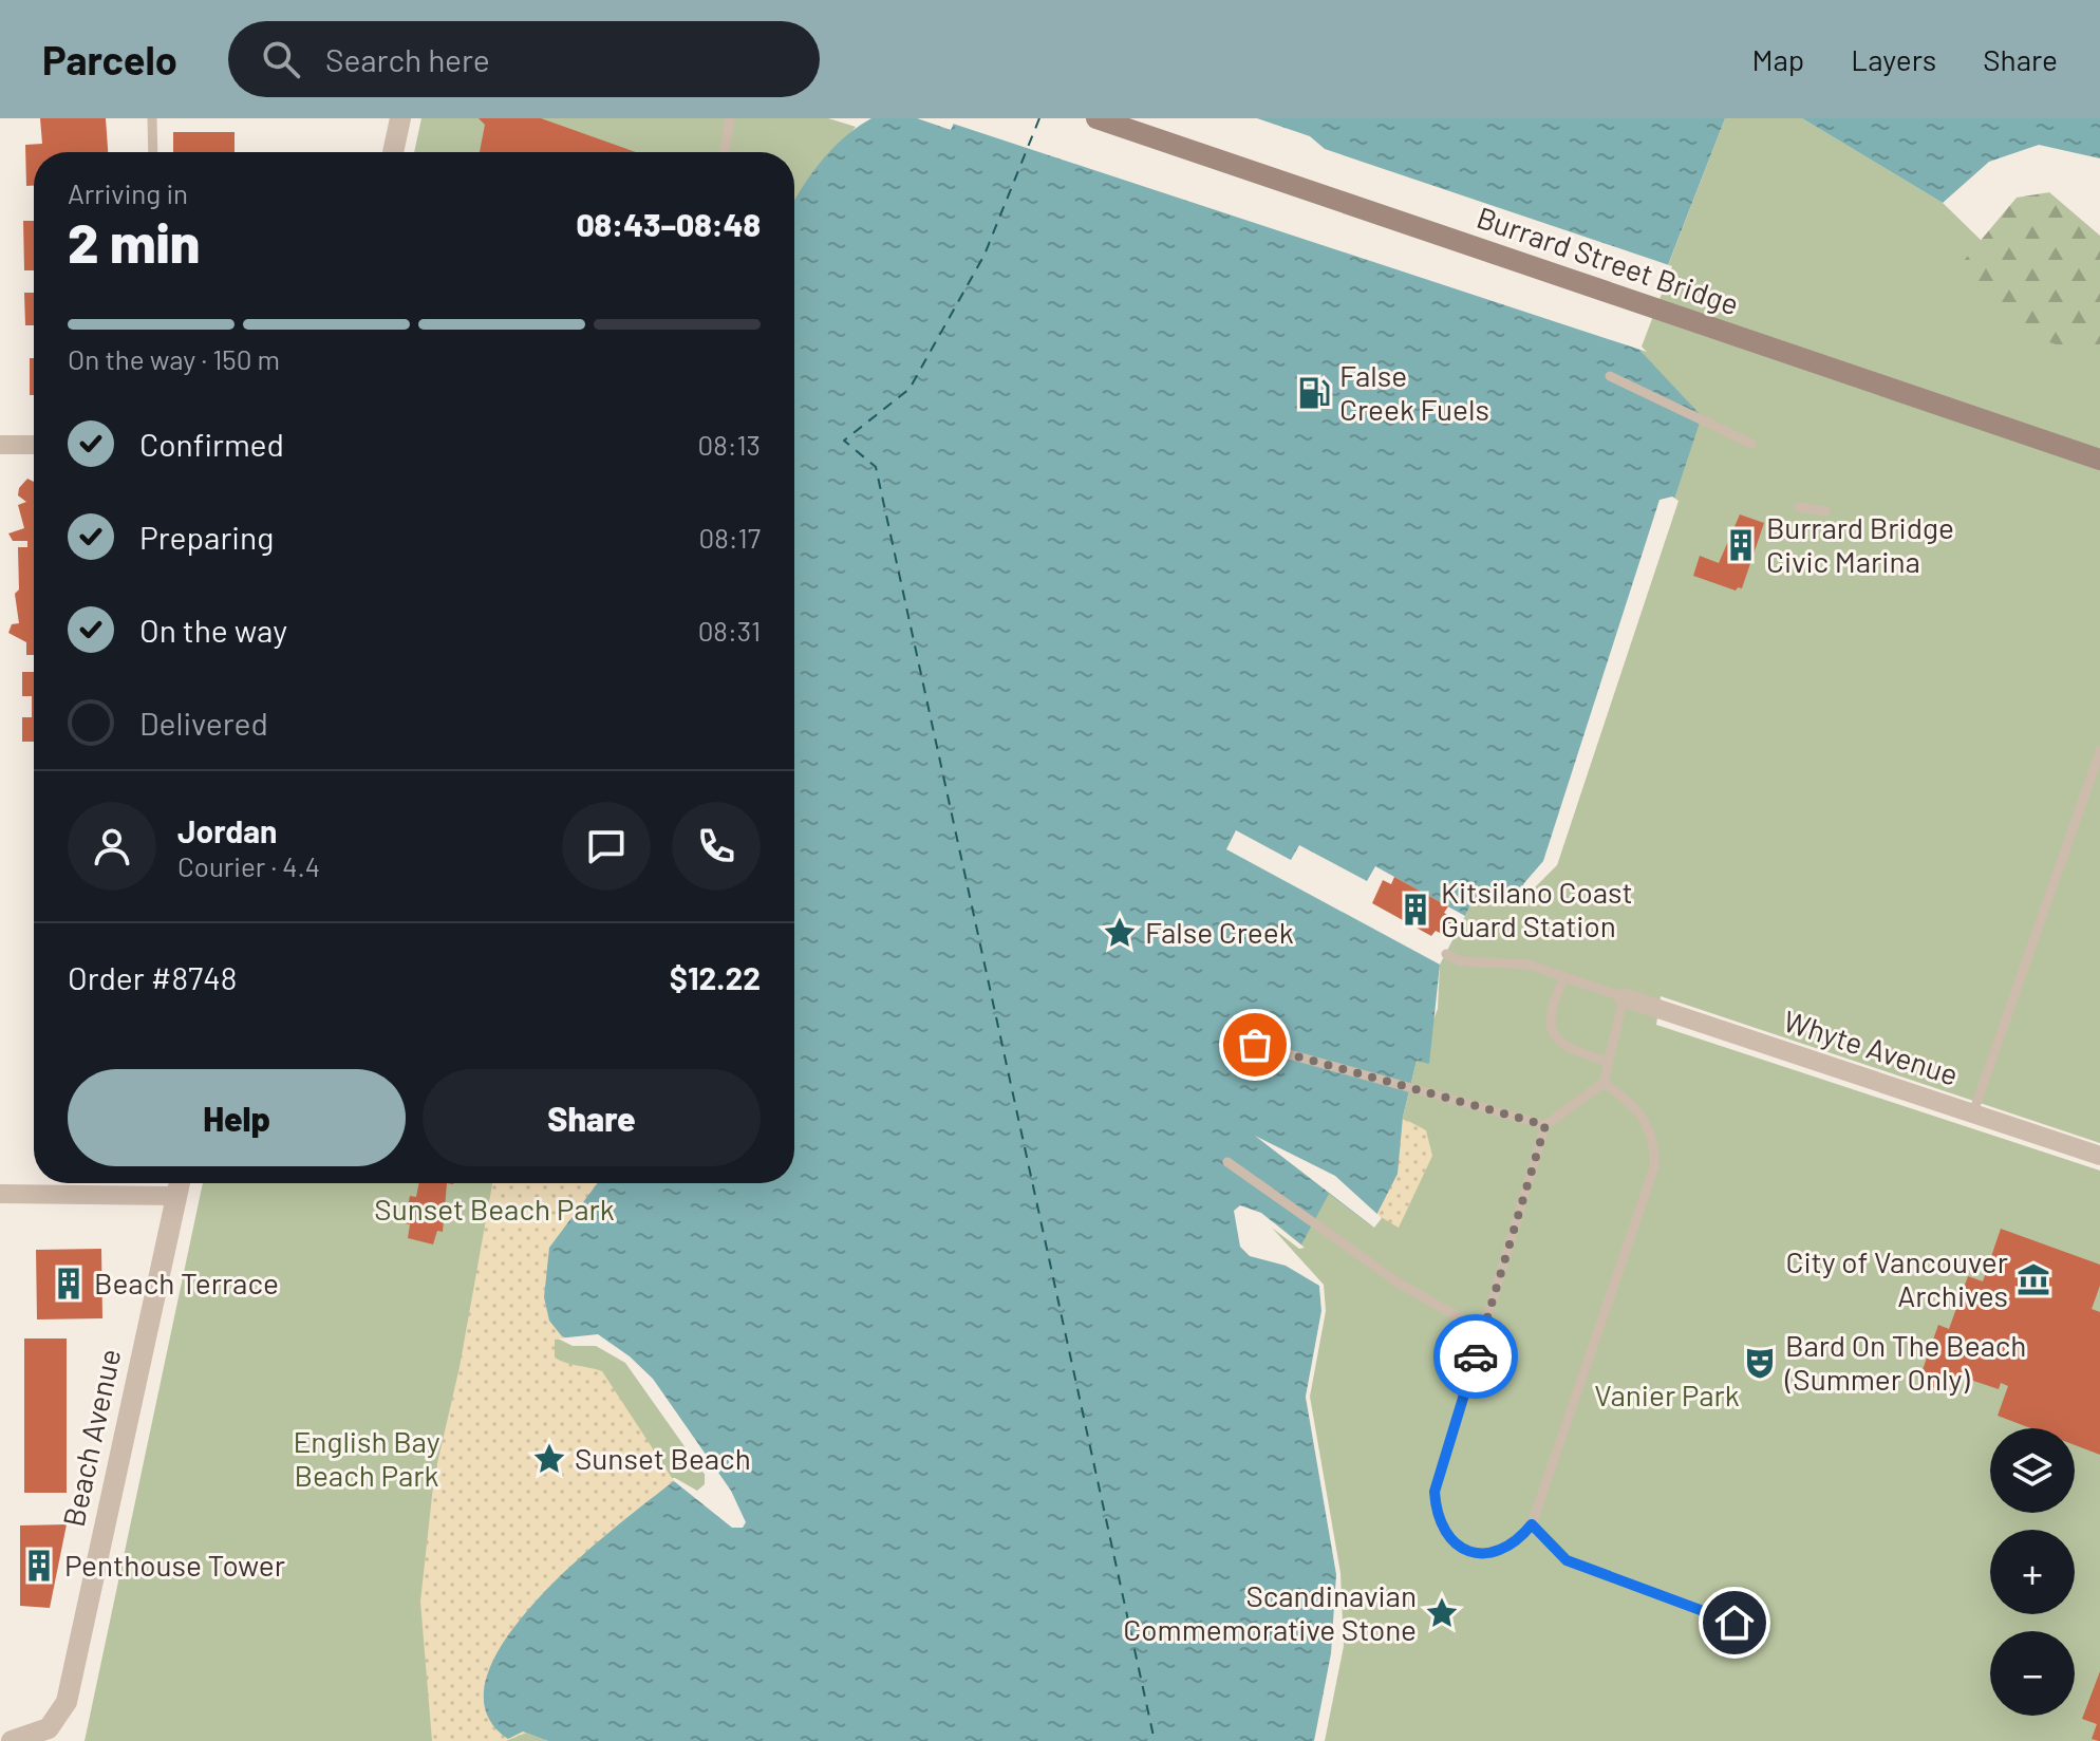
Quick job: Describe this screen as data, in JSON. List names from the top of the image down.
{
  "streets": {
    "main road": ["Burrard Street Bridge"],
    "street": ["Whyte Avenue", "Beach Avenue"]
  },
  "parks": ["Sunset Beach Park", "Vanier Park", "English Bay Beach Park"],
  "places": {
    "fuel station": ["False Creek Fuels"],
    "building": [
      "Burrard Bridge Civic Marina",
      "Kitsilano Coast Guard Station",
      "Beach Terrace",
      "Penthouse Tower"
    ],
    "place": ["False Creek", "Sunset Beach", "Scandinavian Commemorative Stone"],
    "museum": ["City of Vancouver Archives"],
    "theatre": ["Bard On The Beach (Summer Only)"]
  },
  "page": {
    "header": "Parcelo",
    "search": "Search here",
    "nav": ["Map", "Layers", "Share"],
    "heading": ["2 min", "Arriving in", "08:43–08:48"],
    "panel": [
      "Jordan",
      "Courier · 4.4",
      "Order #8748",
      "$12.22"
    ],
    "bar": "On the way · 150 m",
    "list": [
      ["Confirmed", "08:13"],
      ["Preparing", "08:17"],
      ["On the way", "08:31"],
      "Delivered"
    ],
    "buttons": ["Help", "Share"],
    "map_buttons": ["+", "−"]
  }
}
